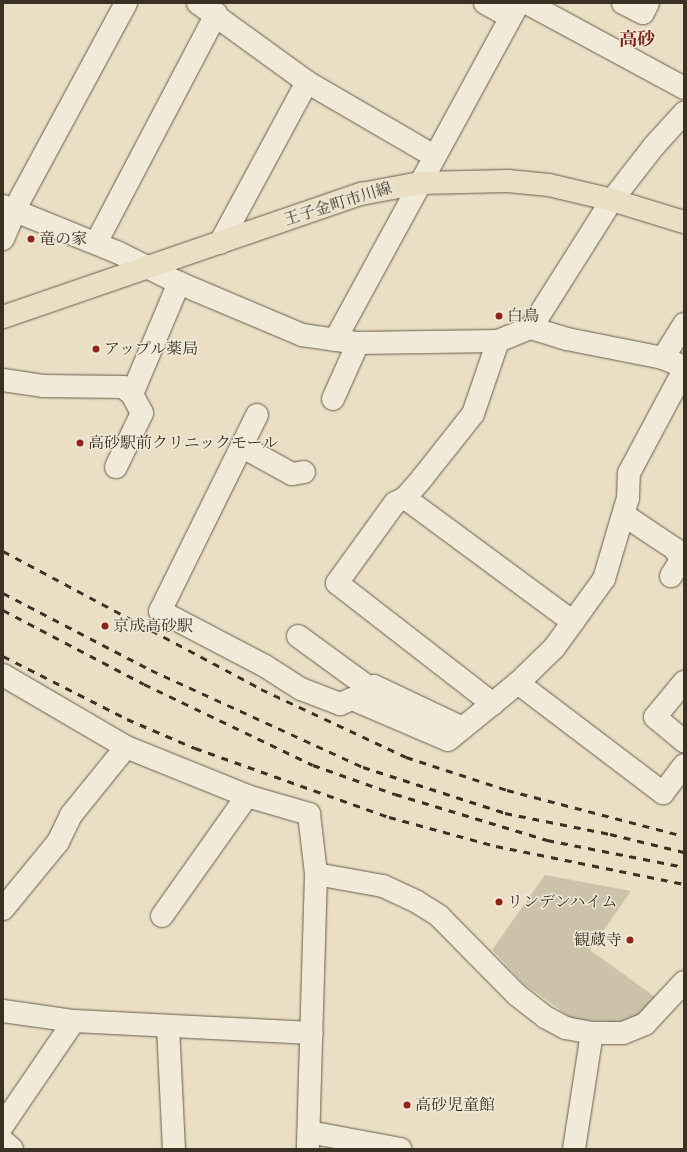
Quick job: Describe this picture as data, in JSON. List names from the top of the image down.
{
  "streets": {
    "main road": ["王子金町市川線"]
  },
  "districts": ["高砂"],
  "places": [
    "竜の家",
    "白鳥",
    "アップル薬局",
    "高砂駅前クリニックモール",
    "京成高砂駅",
    "リンデンハイム",
    "観蔵寺",
    "高砂児童館"
  ]
}
